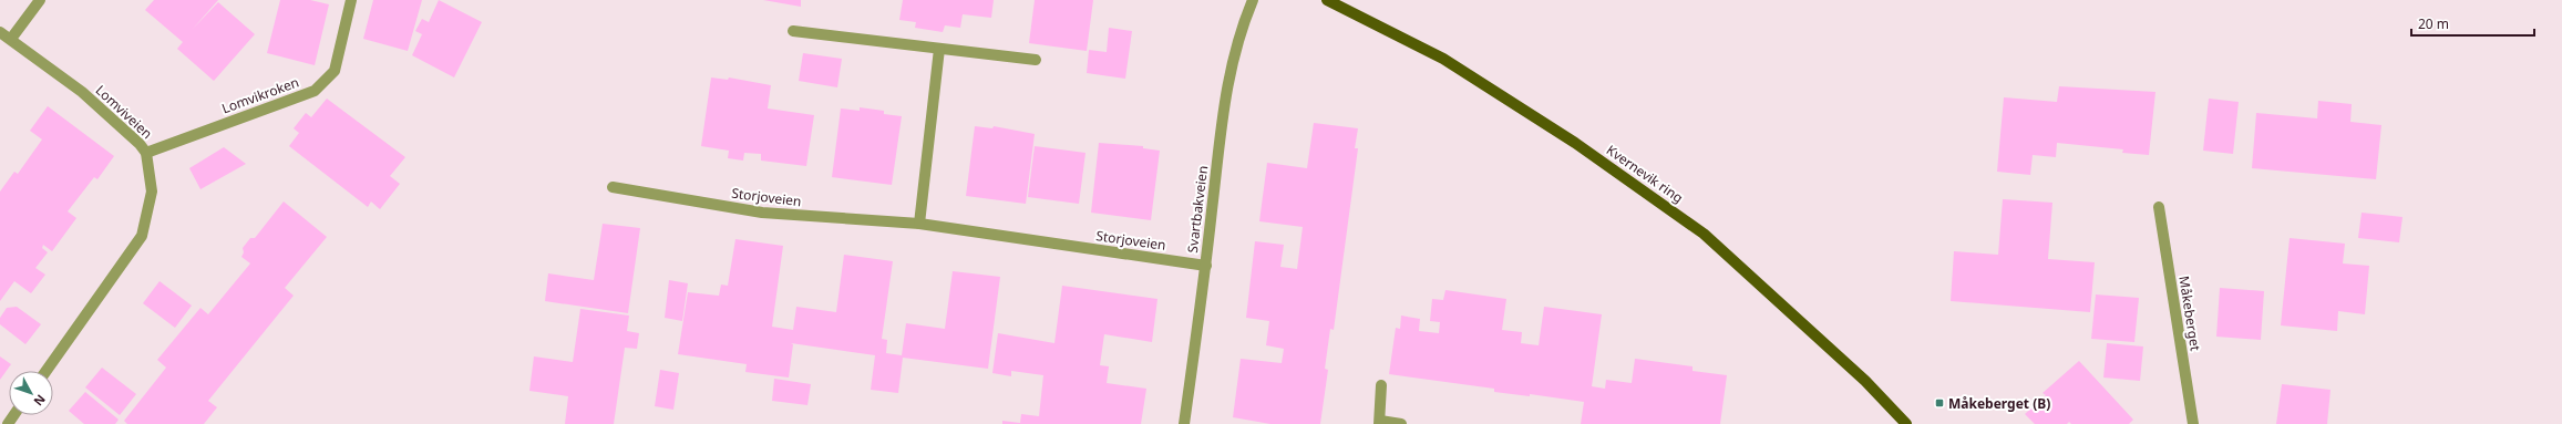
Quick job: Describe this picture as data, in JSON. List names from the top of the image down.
{
  "streets": {
    "main road": ["Kvernevik ring"],
    "street": [
      "Lomvikroken",
      "Lomviveien",
      "Storjoveien",
      "Svartbakveien",
      "Måkeberget"
    ]
  },
  "crossings": [
    ["Lomvikroken", "Lomviveien"],
    ["Storjoveien", "Svartbakveien"]
  ],
  "places": {
    "transit": ["Måkeberget (B)"]
  },
  "scale_bar": "20 m",
  "north": "bottom right"
}
